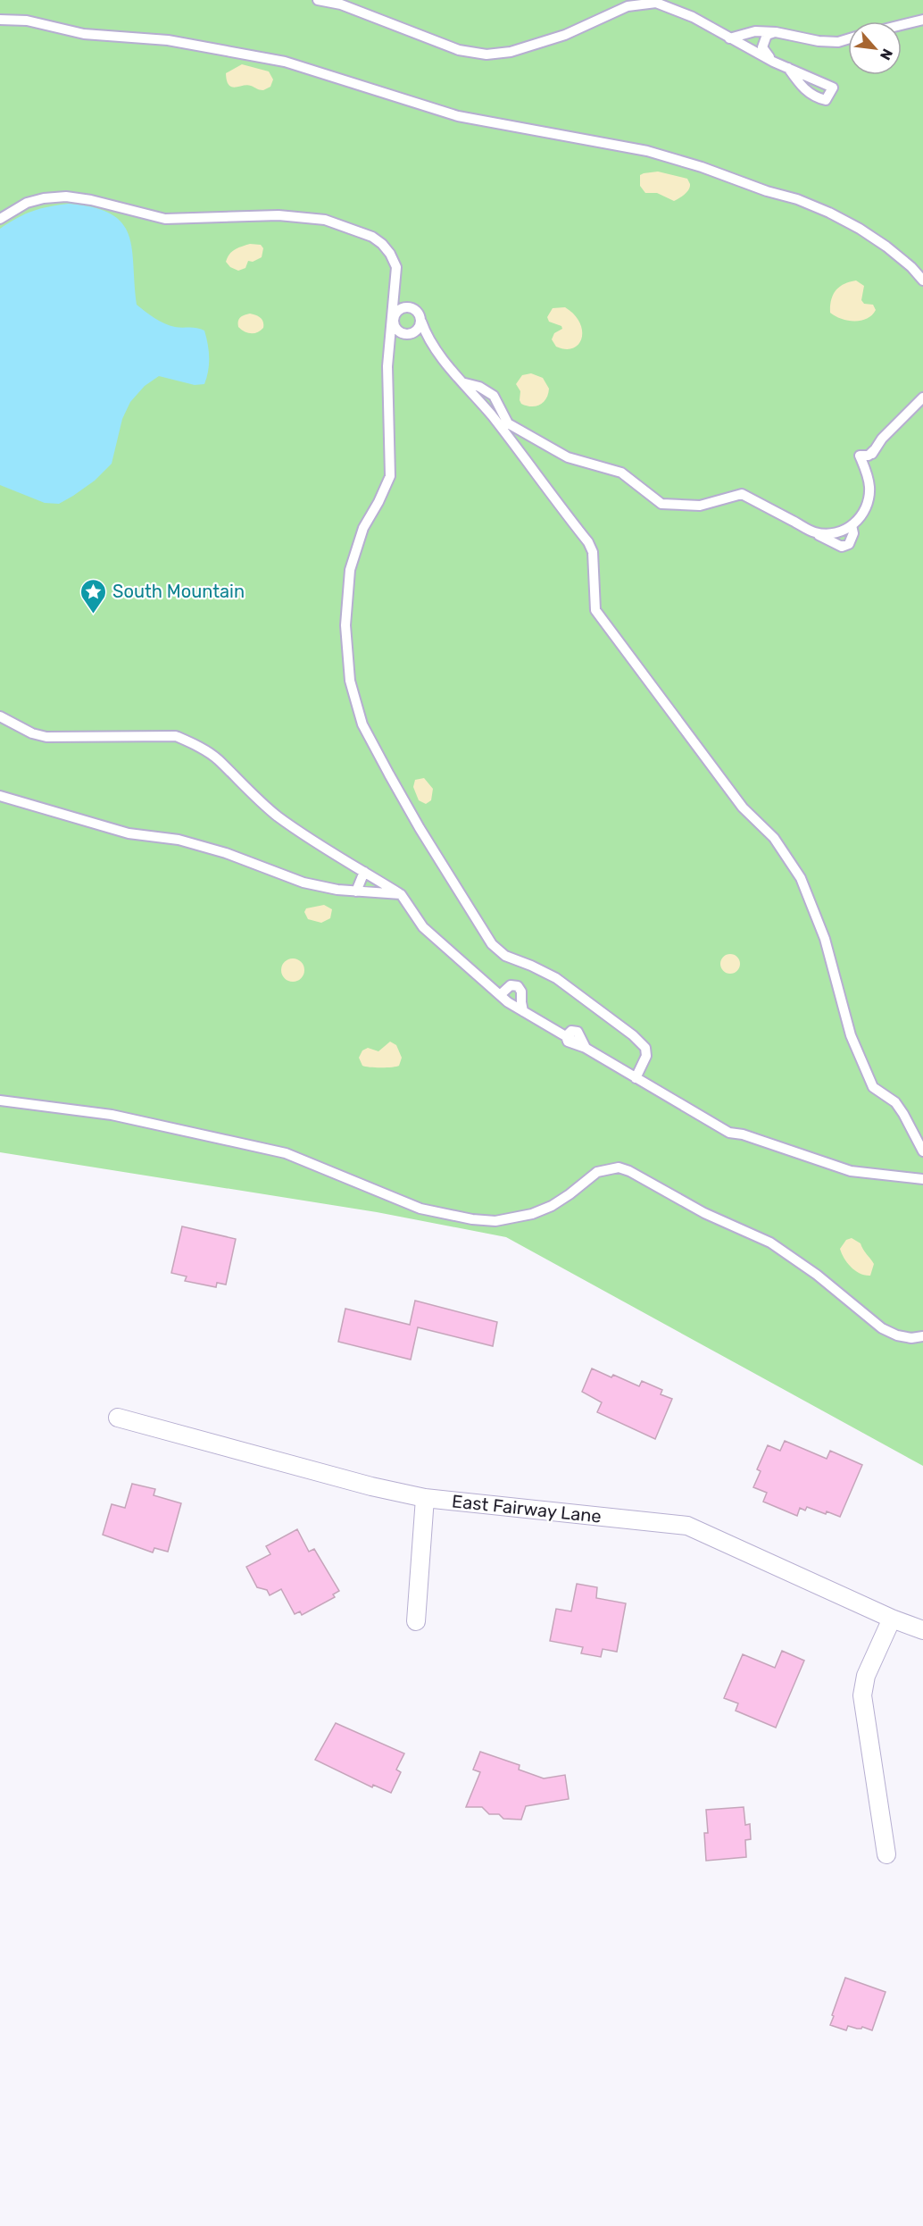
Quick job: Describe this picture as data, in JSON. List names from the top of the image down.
{
  "streets": {
    "street": ["East Fairway Lane"]
  },
  "places": {
    "place": ["South Mountain"]
  },
  "north": "bottom right"
}
